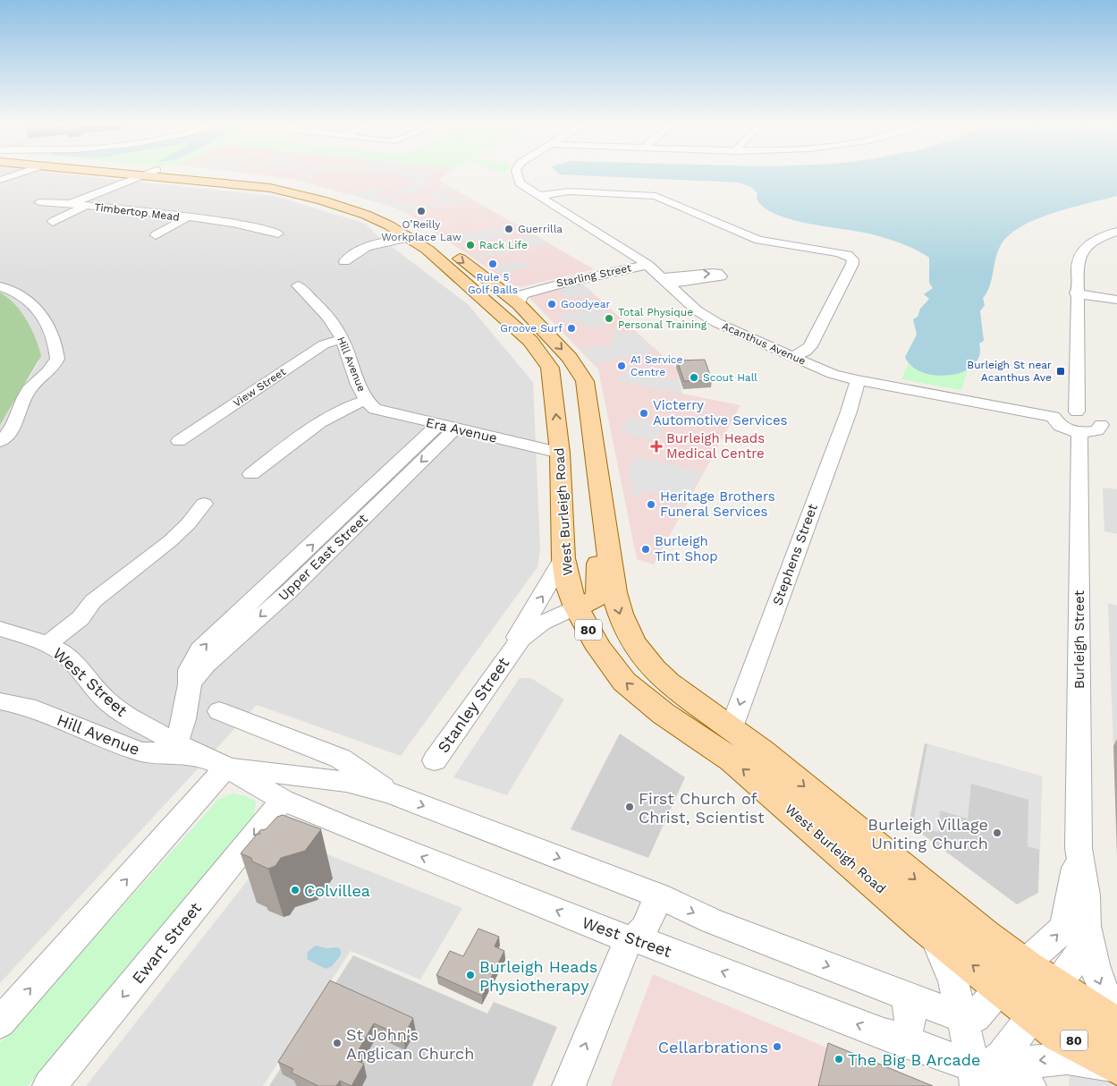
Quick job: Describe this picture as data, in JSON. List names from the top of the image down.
{
  "streets": {
    "main road": ["West Burleigh Road", "80"],
    "street": [
      "Timbertop Mead",
      "Starling Street",
      "Acanthus Avenue",
      "Hill Avenue",
      "View Street",
      "Era Avenue",
      "Stephens Street",
      "Upper East Street",
      "Burleigh Street",
      "West Street",
      "Stanley Street",
      "Ewart Street"
    ]
  },
  "crossings": [
    ["Starling Street", "Acanthus Avenue"],
    ["Starling Street", "West Burleigh Road"],
    ["Acanthus Avenue", "Stephens Street"],
    ["Acanthus Avenue", "Burleigh Street"],
    ["Hill Avenue", "View Street"],
    ["Hill Avenue", "Era Avenue"],
    ["Hill Avenue", "West Street"],
    ["Era Avenue", "West Burleigh Road"],
    ["Era Avenue", "Upper East Street"],
    ["West Burleigh Road", "Stephens Street"],
    ["West Burleigh Road", "Burleigh Street"],
    ["West Burleigh Road", "West Street"],
    ["West Burleigh Road", "Stanley Street"],
    ["Upper East Street", "West Street"],
    ["Burleigh Street", "West Street"],
    ["West Street", "Ewart Street"]
  ],
  "one_way": ["Stephens Street"],
  "places": {
    "other": [
      "O’Reilly Workplace Law",
      "Guerrilla",
      "Rack Life",
      "Rule 5 Golf Balls",
      "Goodyear",
      "Total Physique Personal Training",
      "Groove Surf",
      "A1 Service Centre",
      "Scout Hall",
      "Victerry Automotive Services",
      "Heritage Brothers Funeral Services",
      "Burleigh Tint Shop",
      "First Church of Christ, Scientist",
      "Burleigh Village Uniting Church",
      "Colvillea",
      "Burleigh Heads Physiotherapy",
      "St John's Anglican Church",
      "Cellarbrations",
      "The Big B Arcade"
    ],
    "transit": ["Burleigh St near Acanthus Ave"],
    "health": ["Burleigh Heads Medical Centre"]
  }
}
